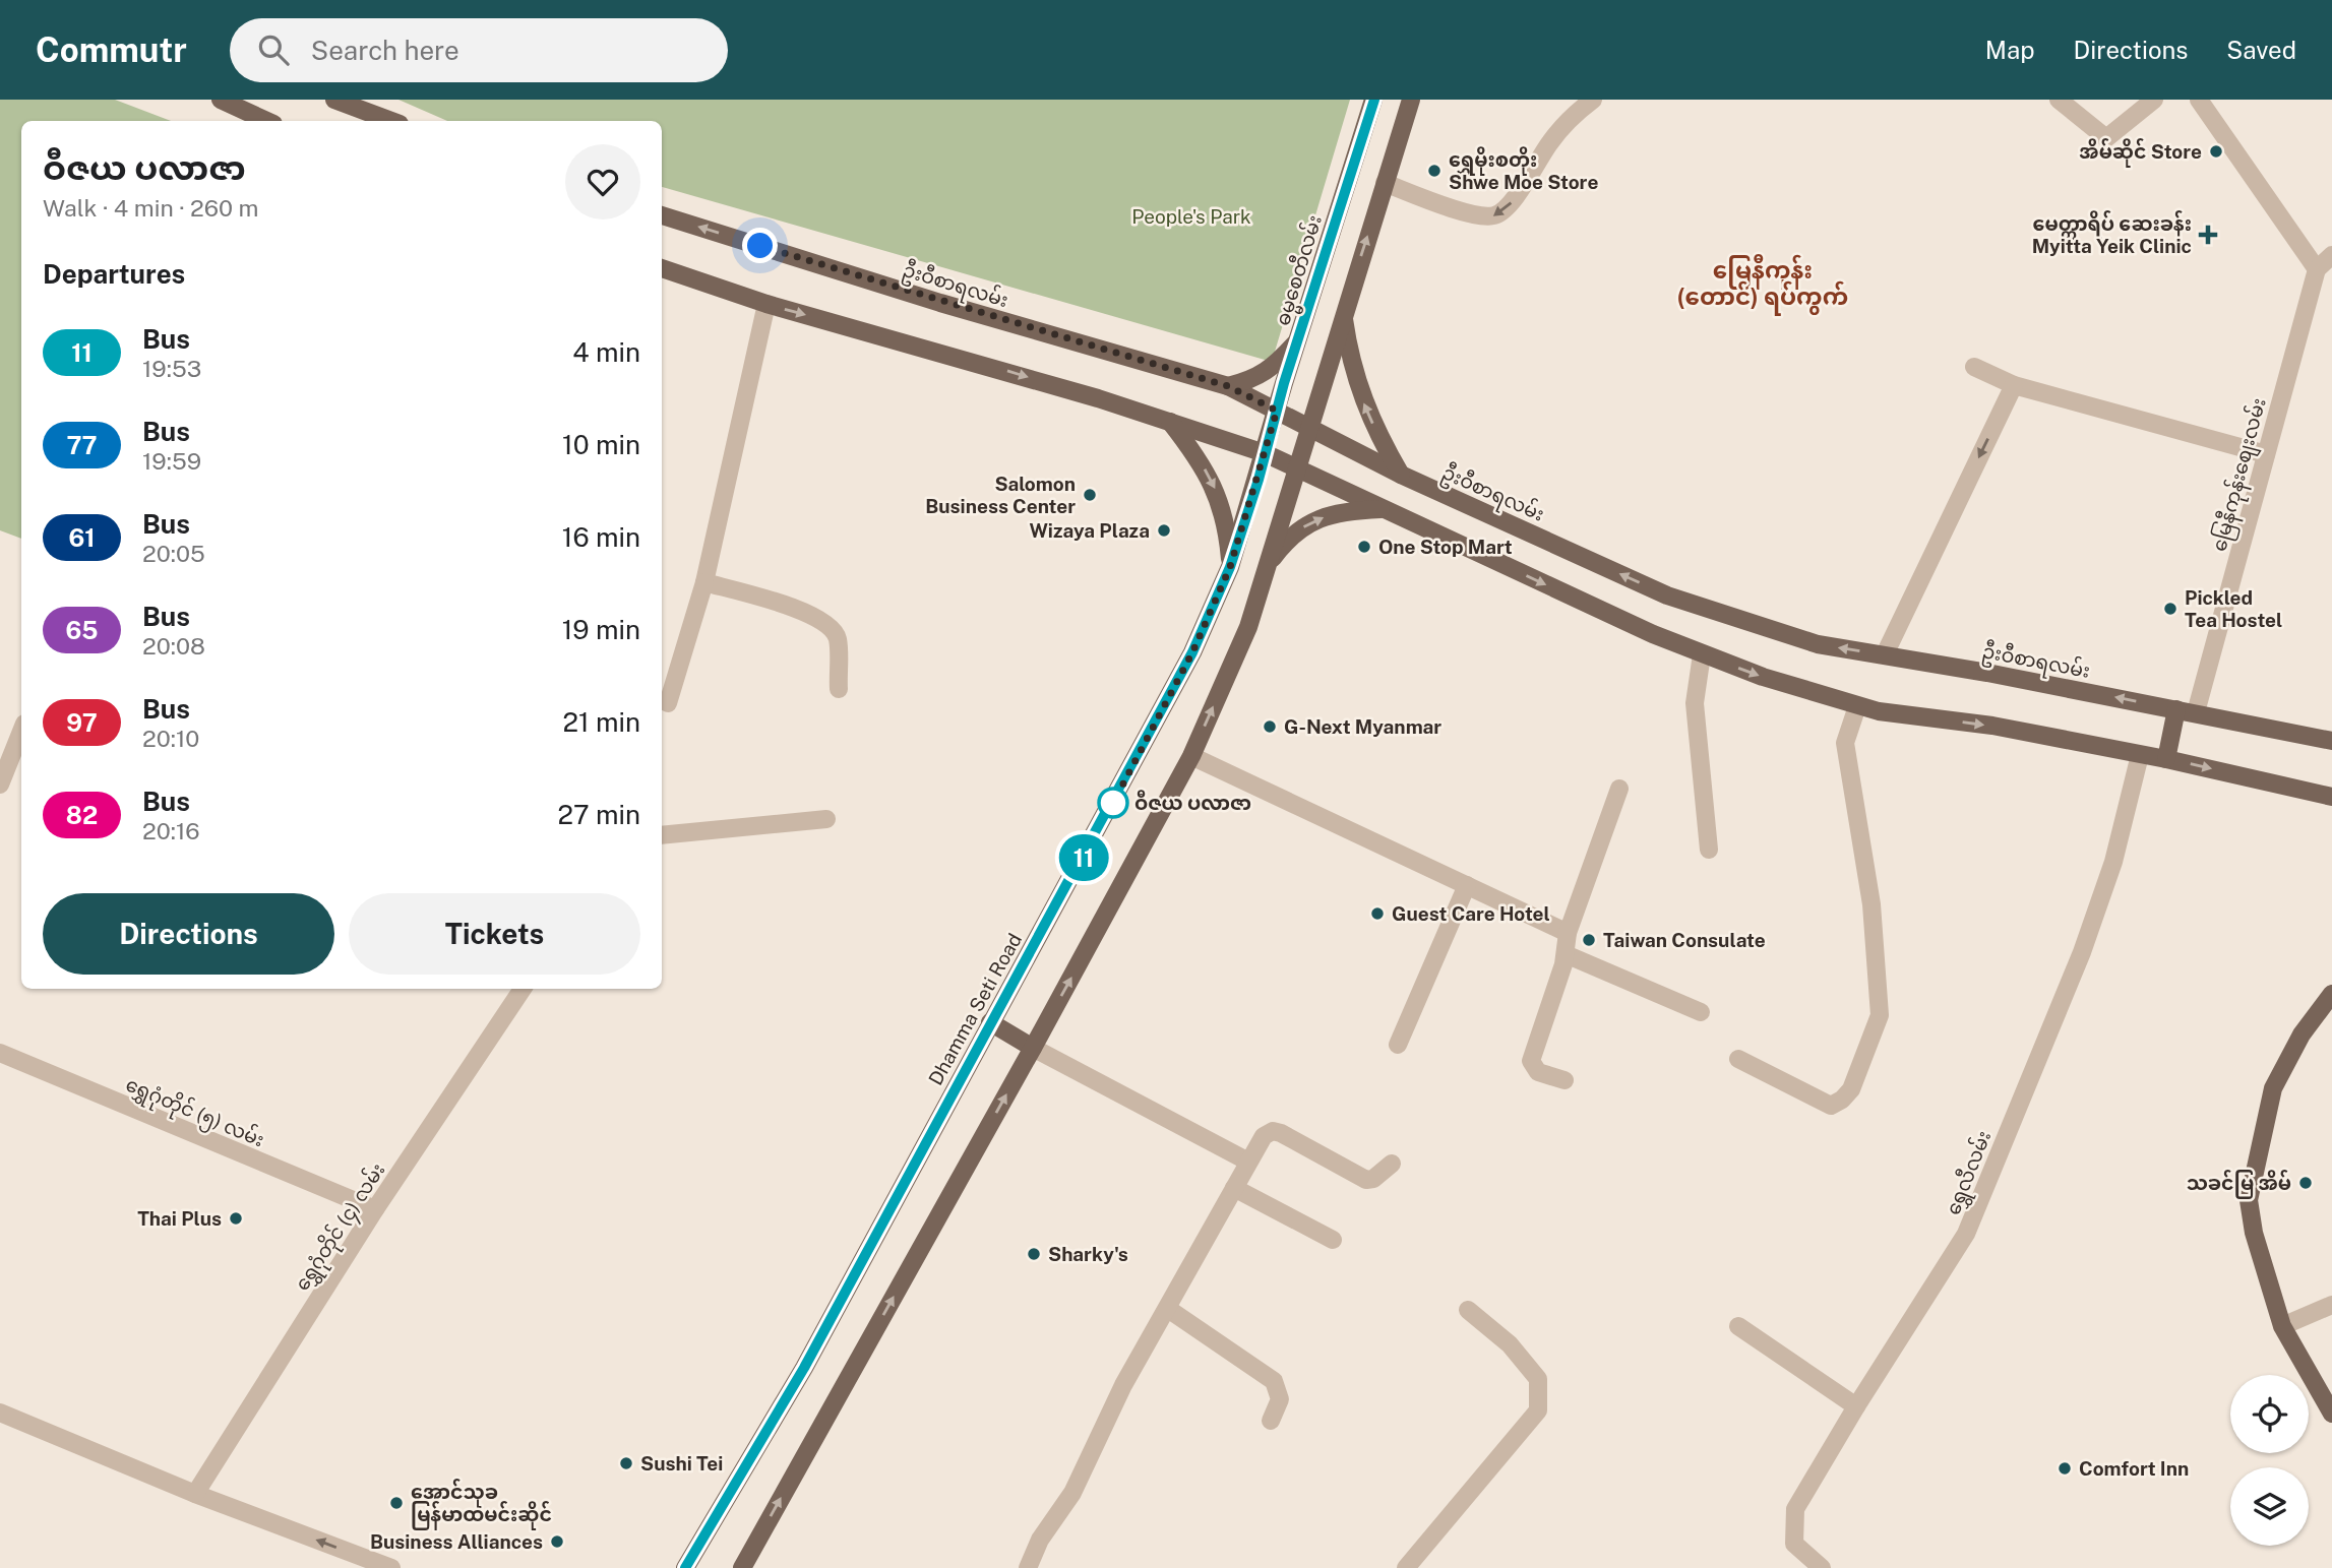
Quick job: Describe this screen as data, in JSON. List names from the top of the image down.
{
  "streets": {
    "main road": ["ဓမ္မစေတီလမ်း", "ဦးဝီစာရလမ်း", "Dhamma Seti Road"],
    "street": [
      "မြေနီကုန်းစျေးလမ်း",
      "ရွှေဂုံတိုင် (၅) လမ်း",
      "ရွှေလီလမ်း",
      "ရွှေဂုံတိုင် (၄) လမ်း"
    ]
  },
  "crossings": [
    ["ဓမ္မစေတီလမ်း", "ဦးဝီစာရလမ်း"],
    ["ဓမ္မစေတီလမ်း", "Dhamma Seti Road"],
    ["ဦးဝီစာရလမ်း", "မြေနီကုန်းစျေးလမ်း"],
    ["ရွှေဂုံတိုင် (၅) လမ်း", "ရွှေဂုံတိုင် (၄) လမ်း"]
  ],
  "districts": ["မြေနီကုန်း (တောင်) ရပ်ကွက်"],
  "parks": ["People's Park"],
  "places": {
    "other": [
      "အိမ်ဆိုင် Store",
      "ရွှေမိုးစတိုး Shwe Moe Store",
      "Salomon Business Center",
      "Wizaya Plaza",
      "One Stop Mart",
      "Pickled Tea Hostel",
      "G-Next Myanmar",
      "ဝီဇယ ပလာဇာ",
      "Guest Care Hotel",
      "Taiwan Consulate",
      "သခင်မြ အိမ်",
      "Thai Plus",
      "Sharky's",
      "Sushi Tei",
      "Comfort Inn",
      "အောင်သုခ မြန်မာထမင်းဆိုင်",
      "Business Alliances"
    ],
    "health": ["မေတ္တာရိပ် ဆေးခန်း Myitta Yeik Clinic"]
  },
  "lines": ["bus line 11"],
  "page": {
    "header": "Commutr",
    "search": "Search here",
    "nav": ["Map", "Directions", "Saved"],
    "on_map": "11",
    "heading": [
      ["ဝီဇယ ပလာဇာ", "Walk · 4 min · 260 m"],
      "Departures"
    ],
    "list": [
      {
        "mark": "11",
        "name": "Bus",
        "note": "19:53",
        "value": "4 min"
      },
      {
        "mark": "77",
        "name": "Bus",
        "note": "19:59",
        "value": "10 min"
      },
      {
        "mark": "61",
        "name": "Bus",
        "note": "20:05",
        "value": "16 min"
      },
      {
        "mark": "65",
        "name": "Bus",
        "note": "20:08",
        "value": "19 min"
      },
      {
        "mark": "97",
        "name": "Bus",
        "note": "20:10",
        "value": "21 min"
      },
      {
        "mark": "82",
        "name": "Bus",
        "note": "20:16",
        "value": "27 min"
      }
    ],
    "buttons": ["Directions", "Tickets"]
  }
}
